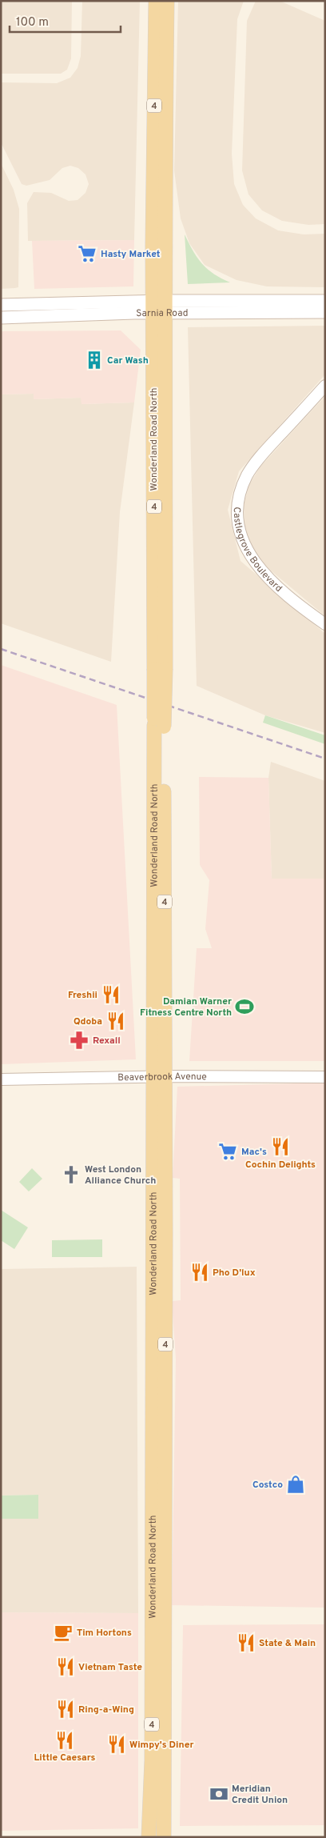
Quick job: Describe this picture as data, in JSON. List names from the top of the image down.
{
  "streets": {
    "main road": ["4", "Sarnia Road", "Wonderland Road North"],
    "street": ["Castlegrove Boulevard", "Beaverbrook Avenue"]
  },
  "crossings": [
    ["Sarnia Road", "Wonderland Road North"],
    ["Wonderland Road North", "Beaverbrook Avenue"]
  ],
  "places": {
    "supermarket": ["Hasty Market", "Mac's"],
    "building": ["Car Wash"],
    "restaurant": [
      "Freshii",
      "Qdoba",
      "Cochin Delights",
      "Pho D'lux",
      "State & Main",
      "Vietnam Taste",
      "Ring-a-Wing",
      "Little Caesars",
      "Wimpy's Diner"
    ],
    "sports": ["Damian Warner Fitness Centre North"],
    "pharmacy": ["Rexall"],
    "church": ["West London Alliance Church"],
    "shop": ["Costco"],
    "cafe": ["Tim Hortons"],
    "bank": ["Meridian Credit Union"]
  },
  "scale_bar": "100 m"
}
